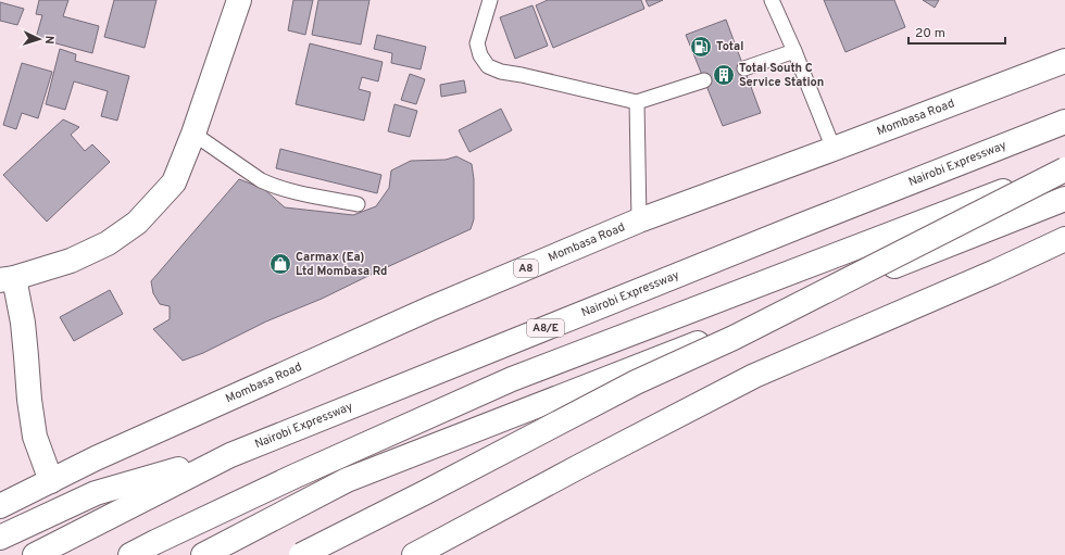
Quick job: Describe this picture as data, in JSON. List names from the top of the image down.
{
  "streets": {
    "main road": [
      "Mombasa Road",
      "Nairobi Expressway",
      "A8",
      "A8/E"
    ]
  },
  "places": {
    "fuel station": ["Total"],
    "building": ["Total South C Service Station"],
    "shop": ["Carmax (Ea) Ltd Mombasa Rd"]
  },
  "scale_bar": "20 m",
  "north": "right"
}
